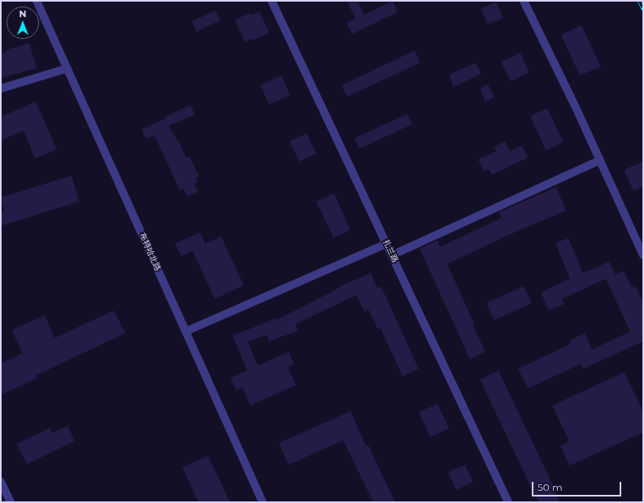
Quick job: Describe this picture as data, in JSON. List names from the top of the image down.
{
  "streets": {
    "street": ["扎兰路", "布特哈北路"]
  },
  "scale_bar": "50 m",
  "north": "top"
}
